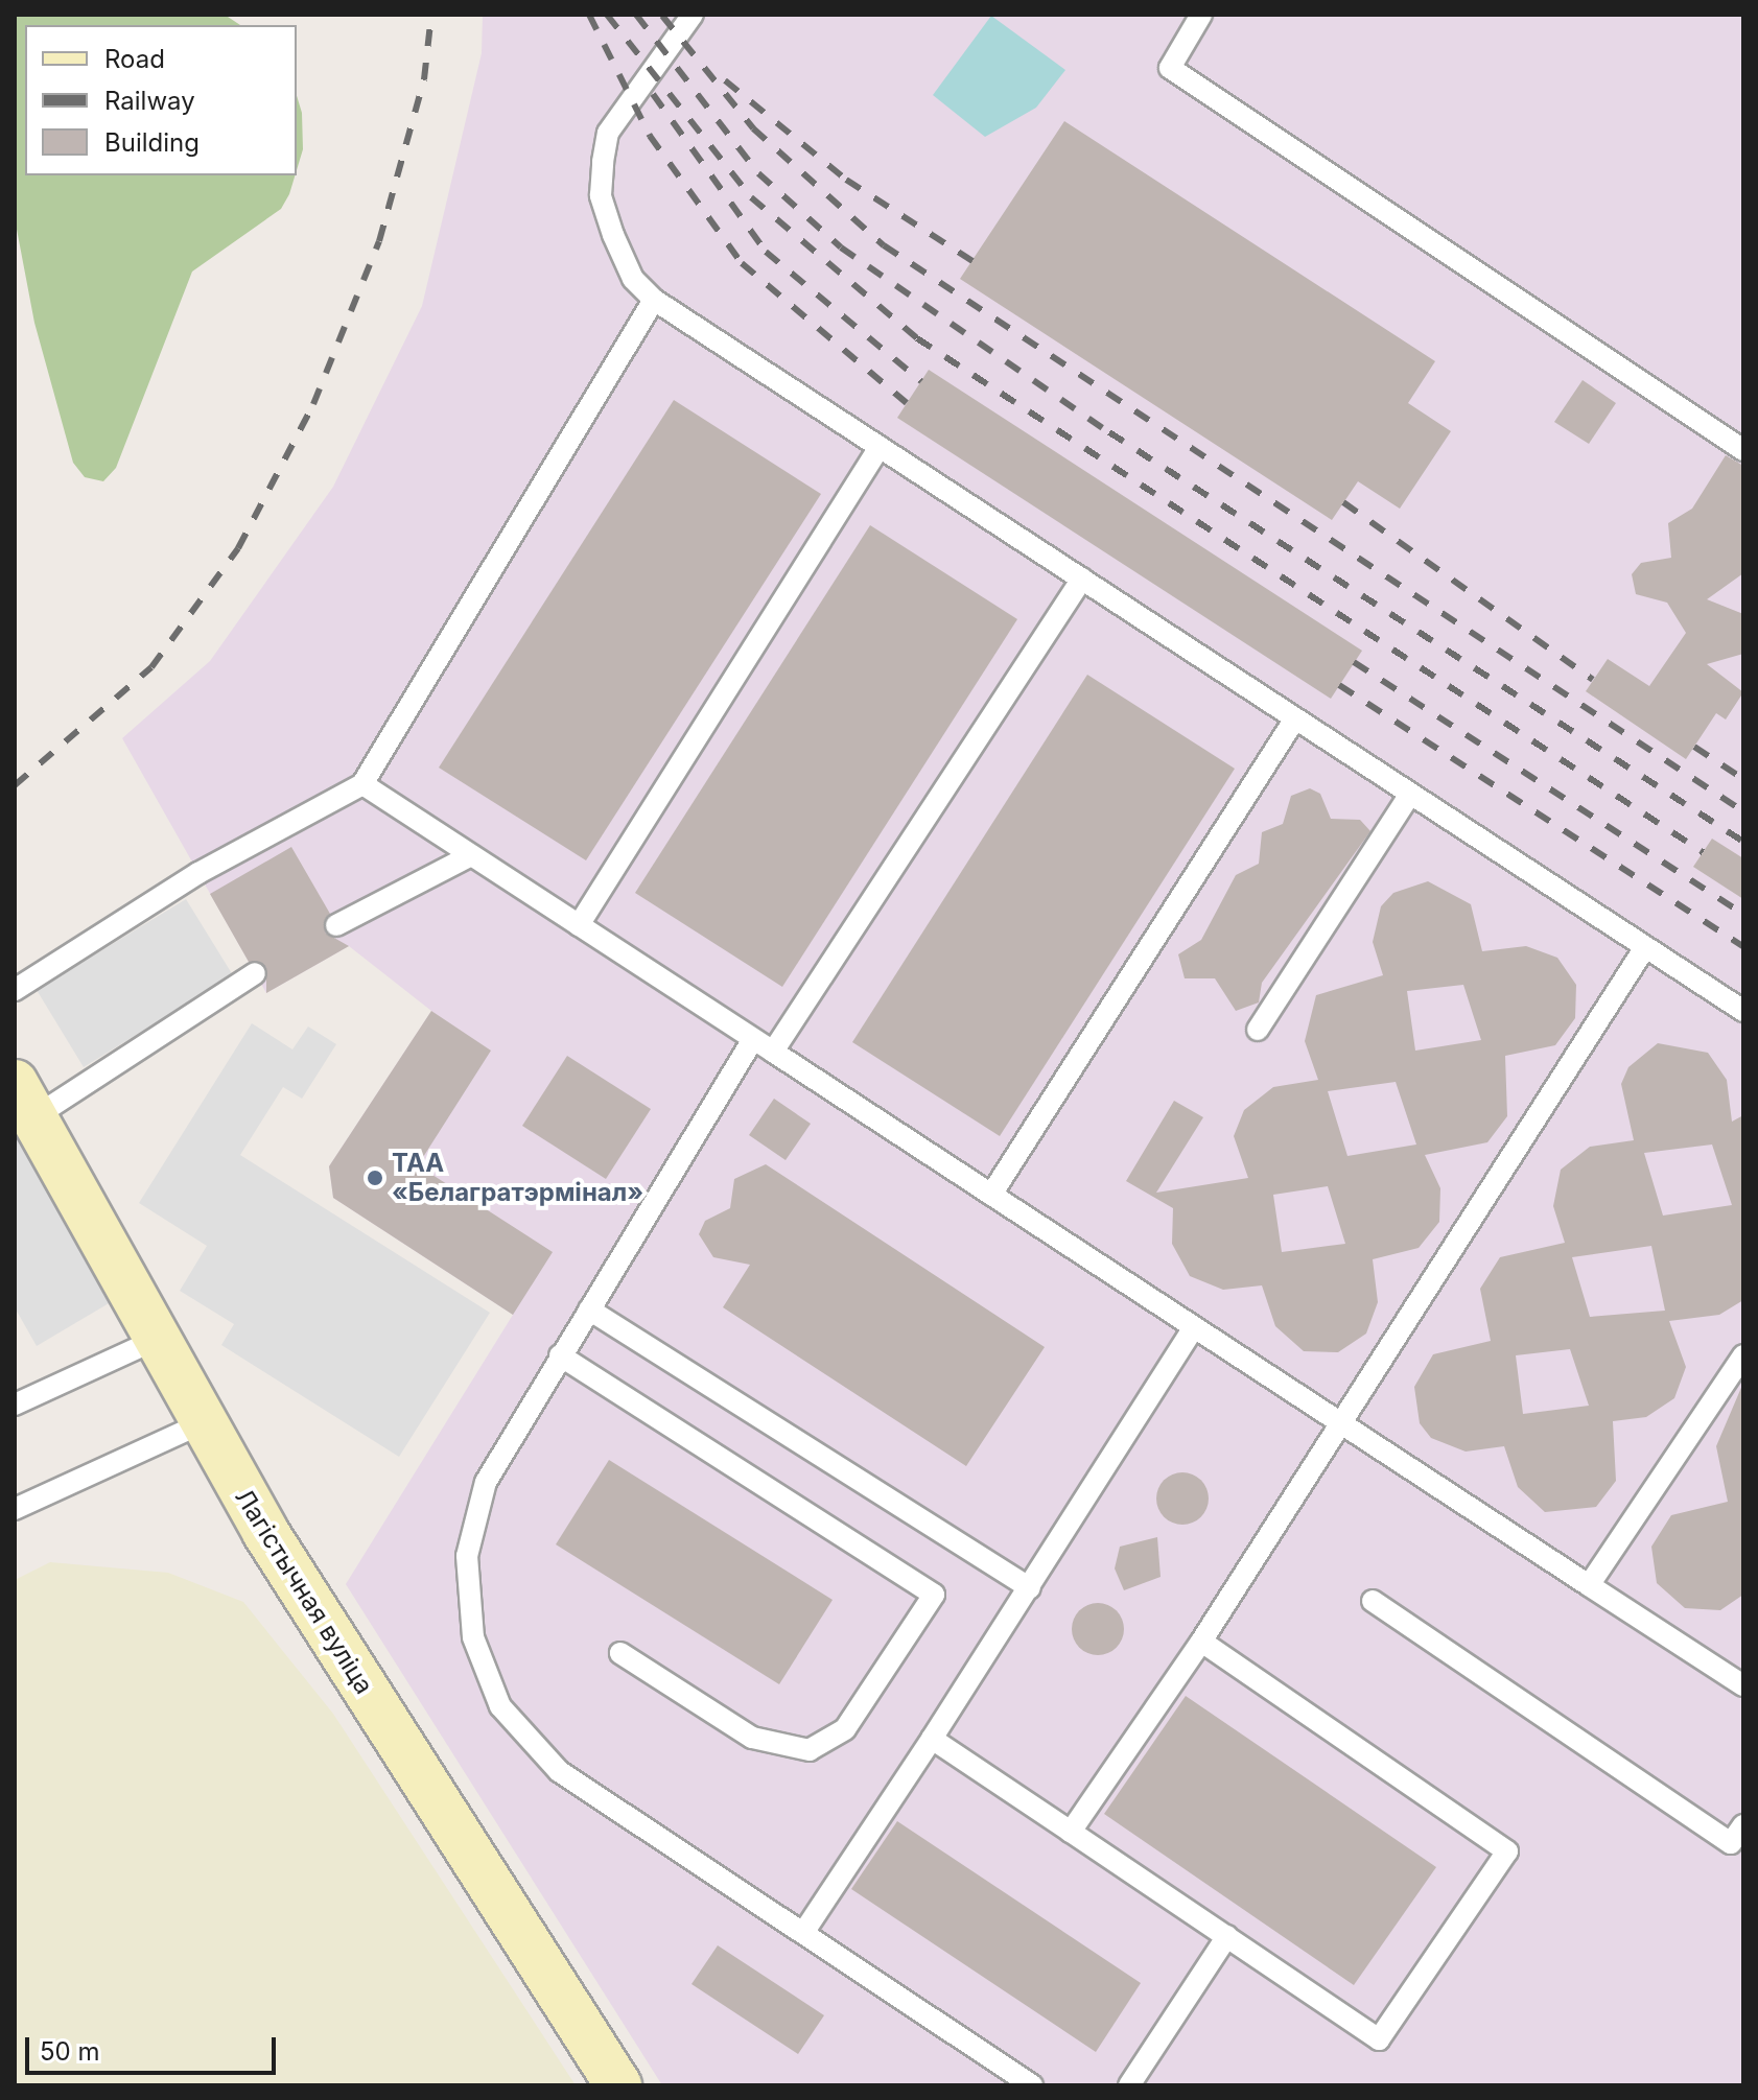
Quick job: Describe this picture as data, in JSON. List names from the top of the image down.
{
  "streets": {
    "street": ["Лагістычная вуліца"]
  },
  "places": ["ТАА «Белагратэрмінал»"],
  "legend": ["Road", "Railway", "Building"],
  "scale_bar": "50 m"
}
